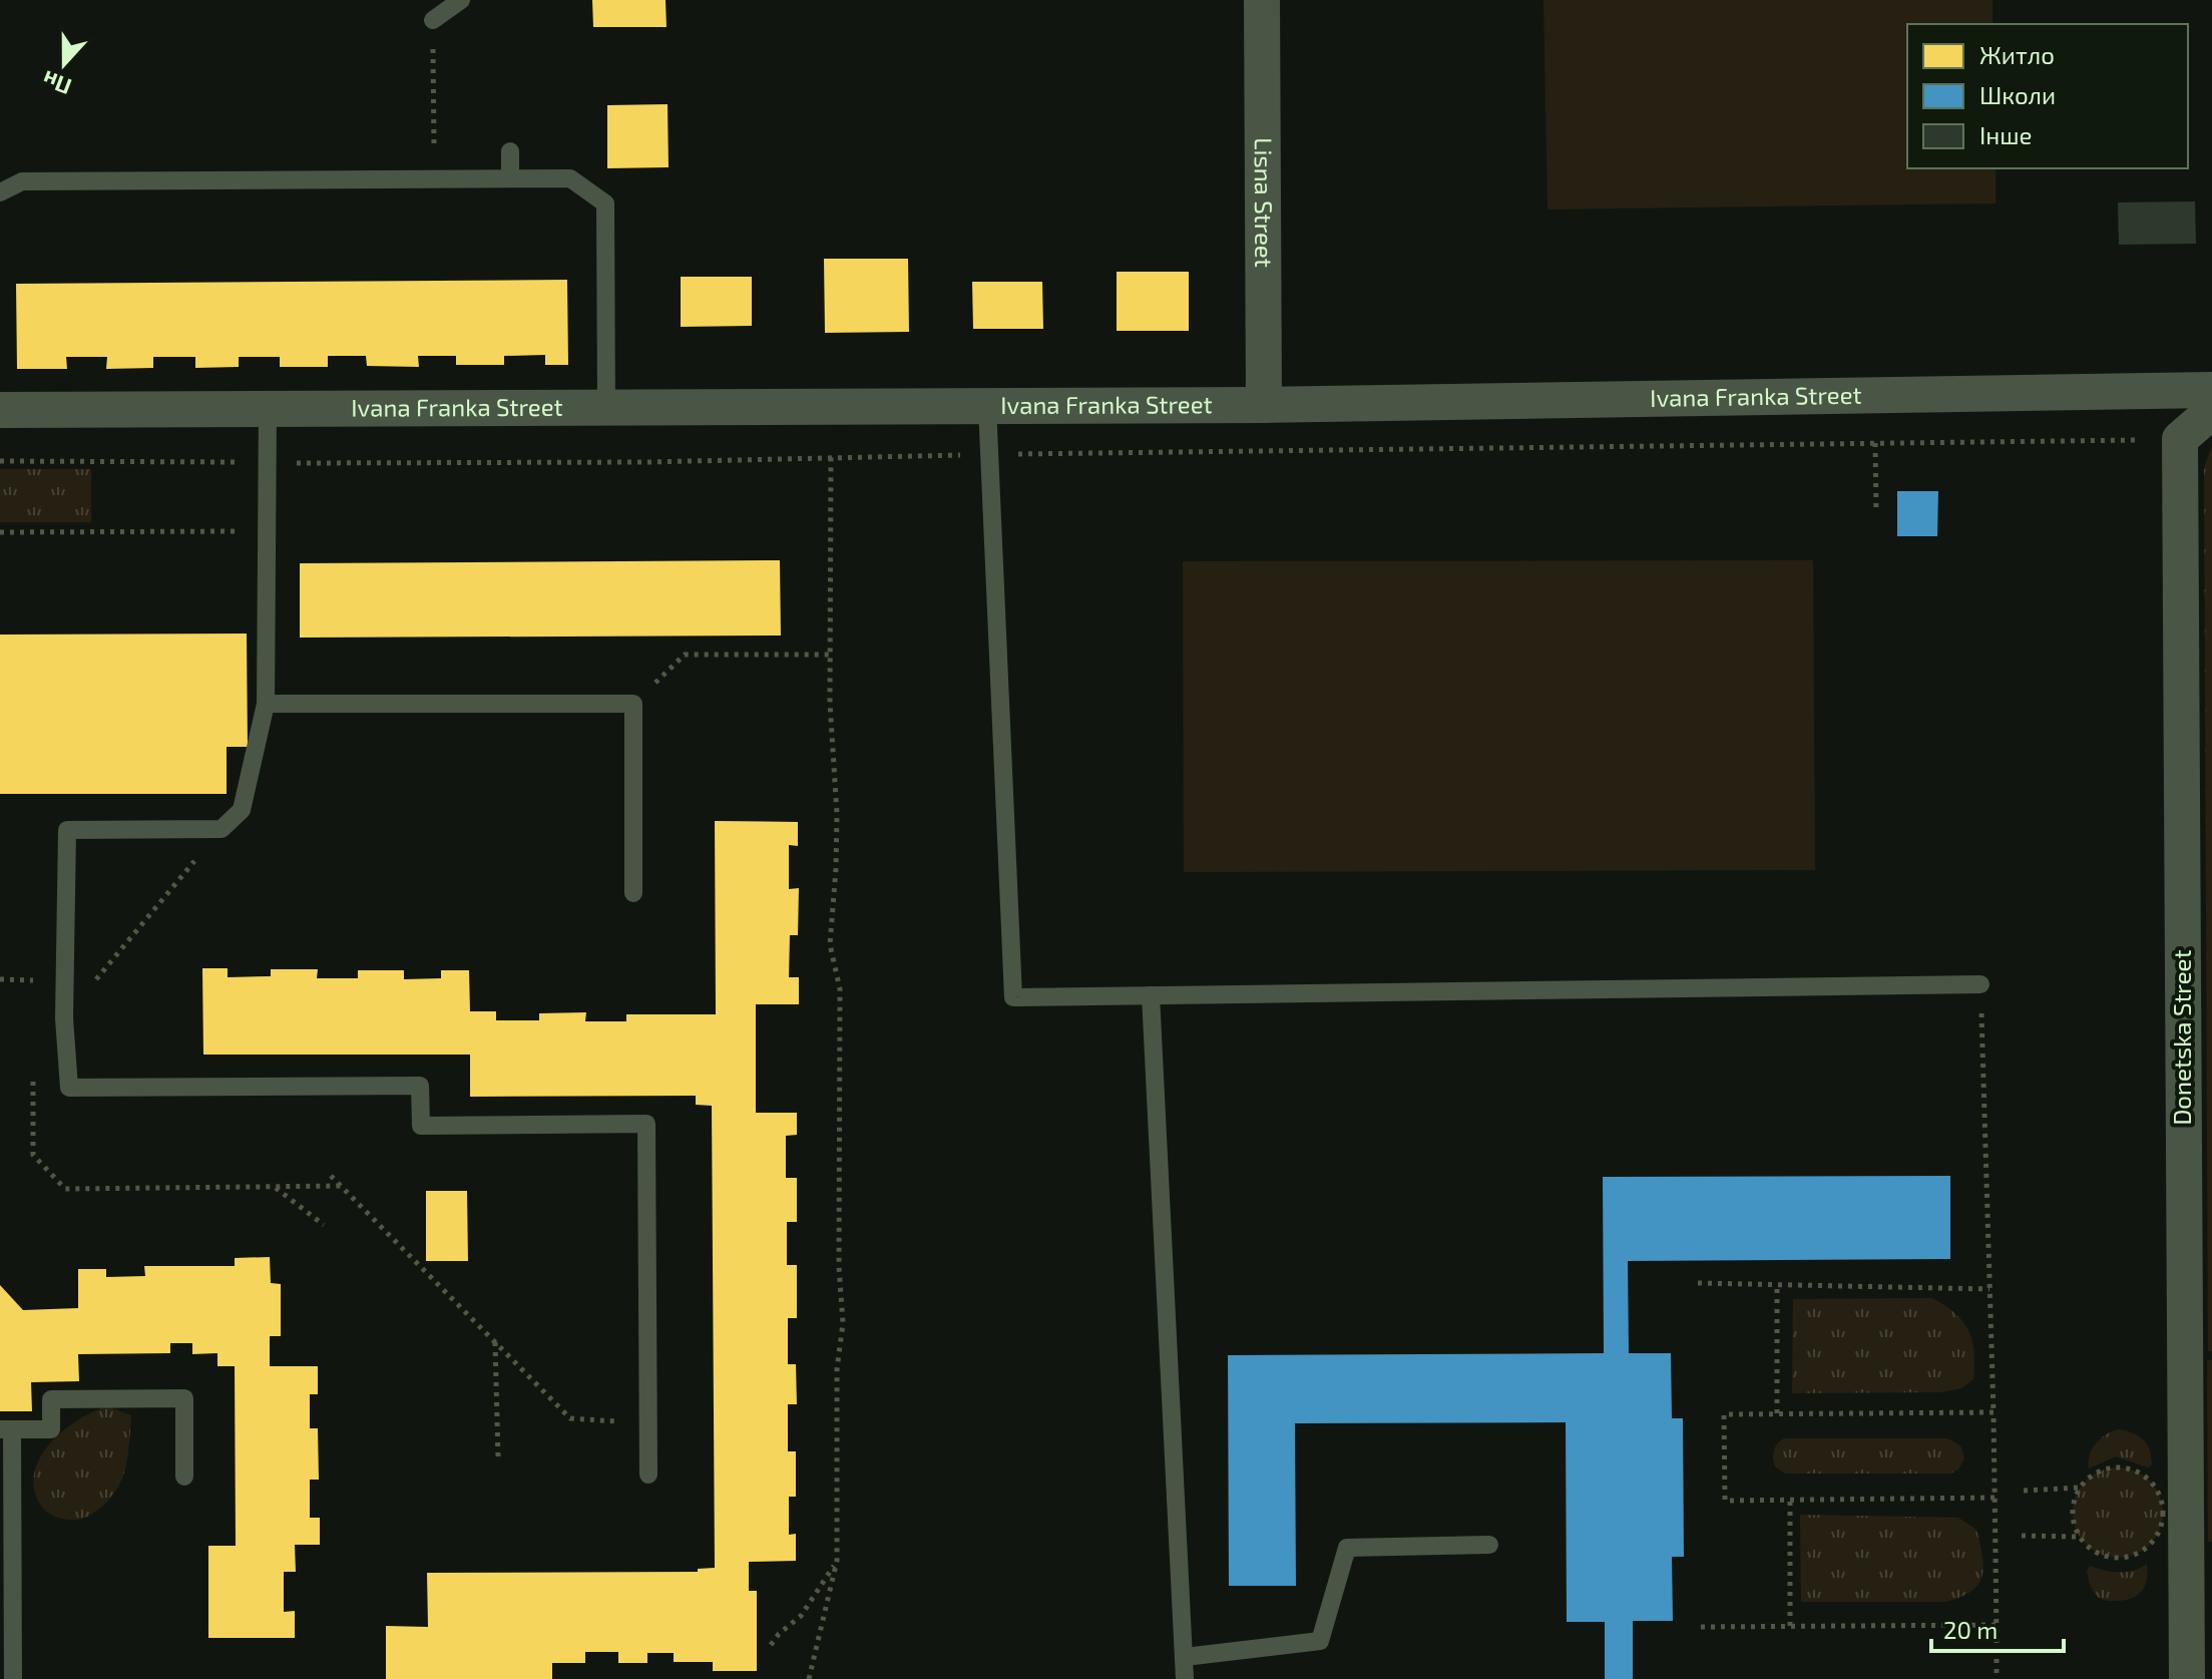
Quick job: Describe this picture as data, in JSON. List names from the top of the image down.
{
  "streets": {
    "street": ["Lisna Street", "Ivana Franka Street", "Donetska Street"]
  },
  "crossings": [
    ["Lisna Street", "Ivana Franka Street"]
  ],
  "legend": ["Житло", "Школи", "Інше"],
  "scale_bar": "20 m",
  "north": "bottom"
}
